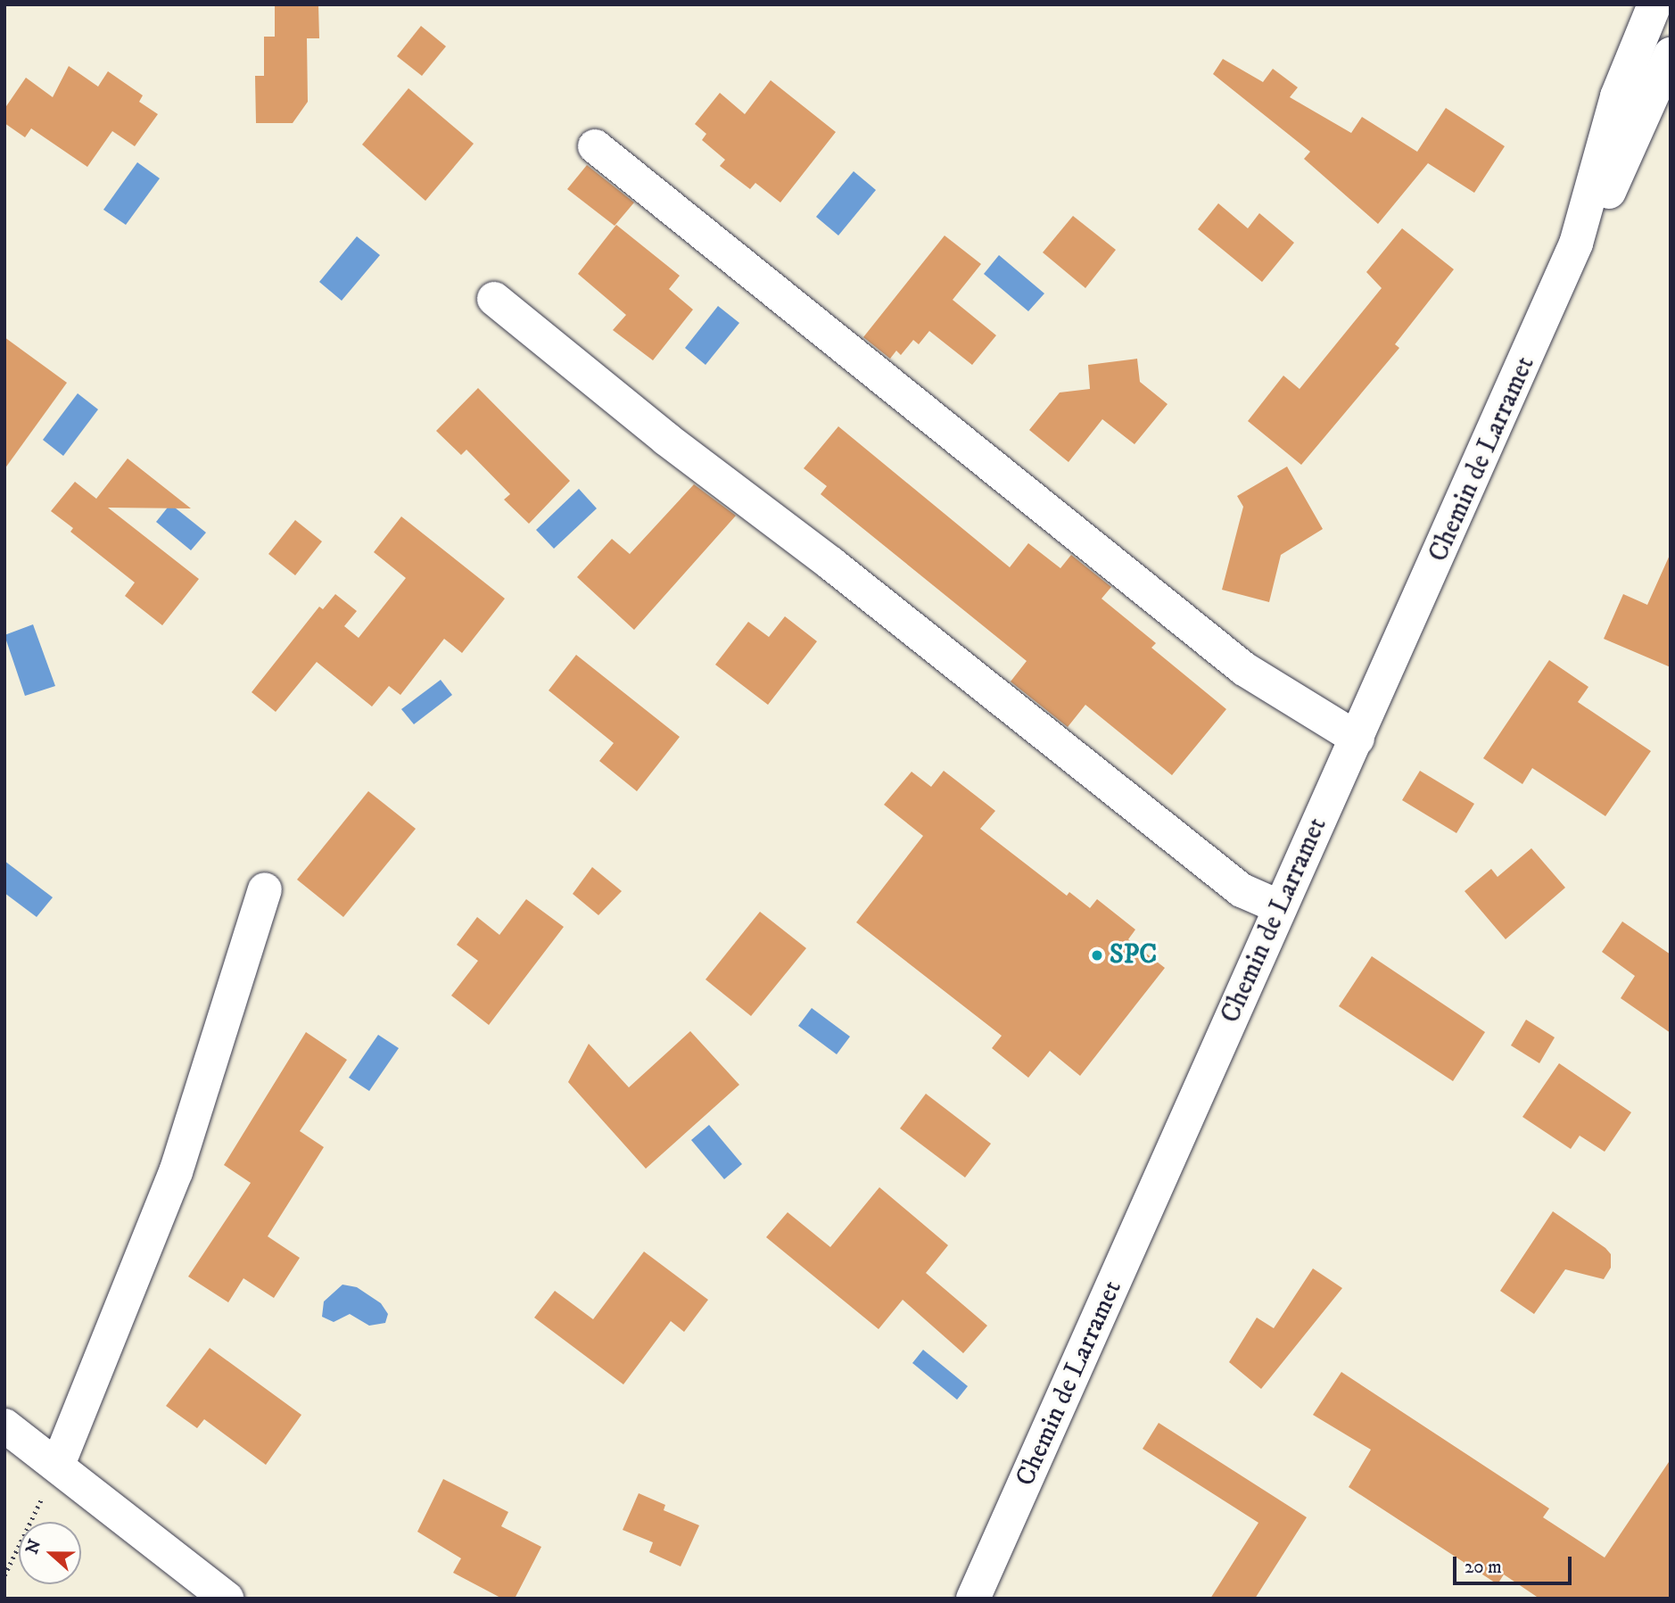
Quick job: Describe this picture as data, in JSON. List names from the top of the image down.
{
  "streets": {
    "main road": ["Chemin de Larramet"]
  },
  "places": ["SPC"],
  "scale_bar": "20 m",
  "north": "left"
}
